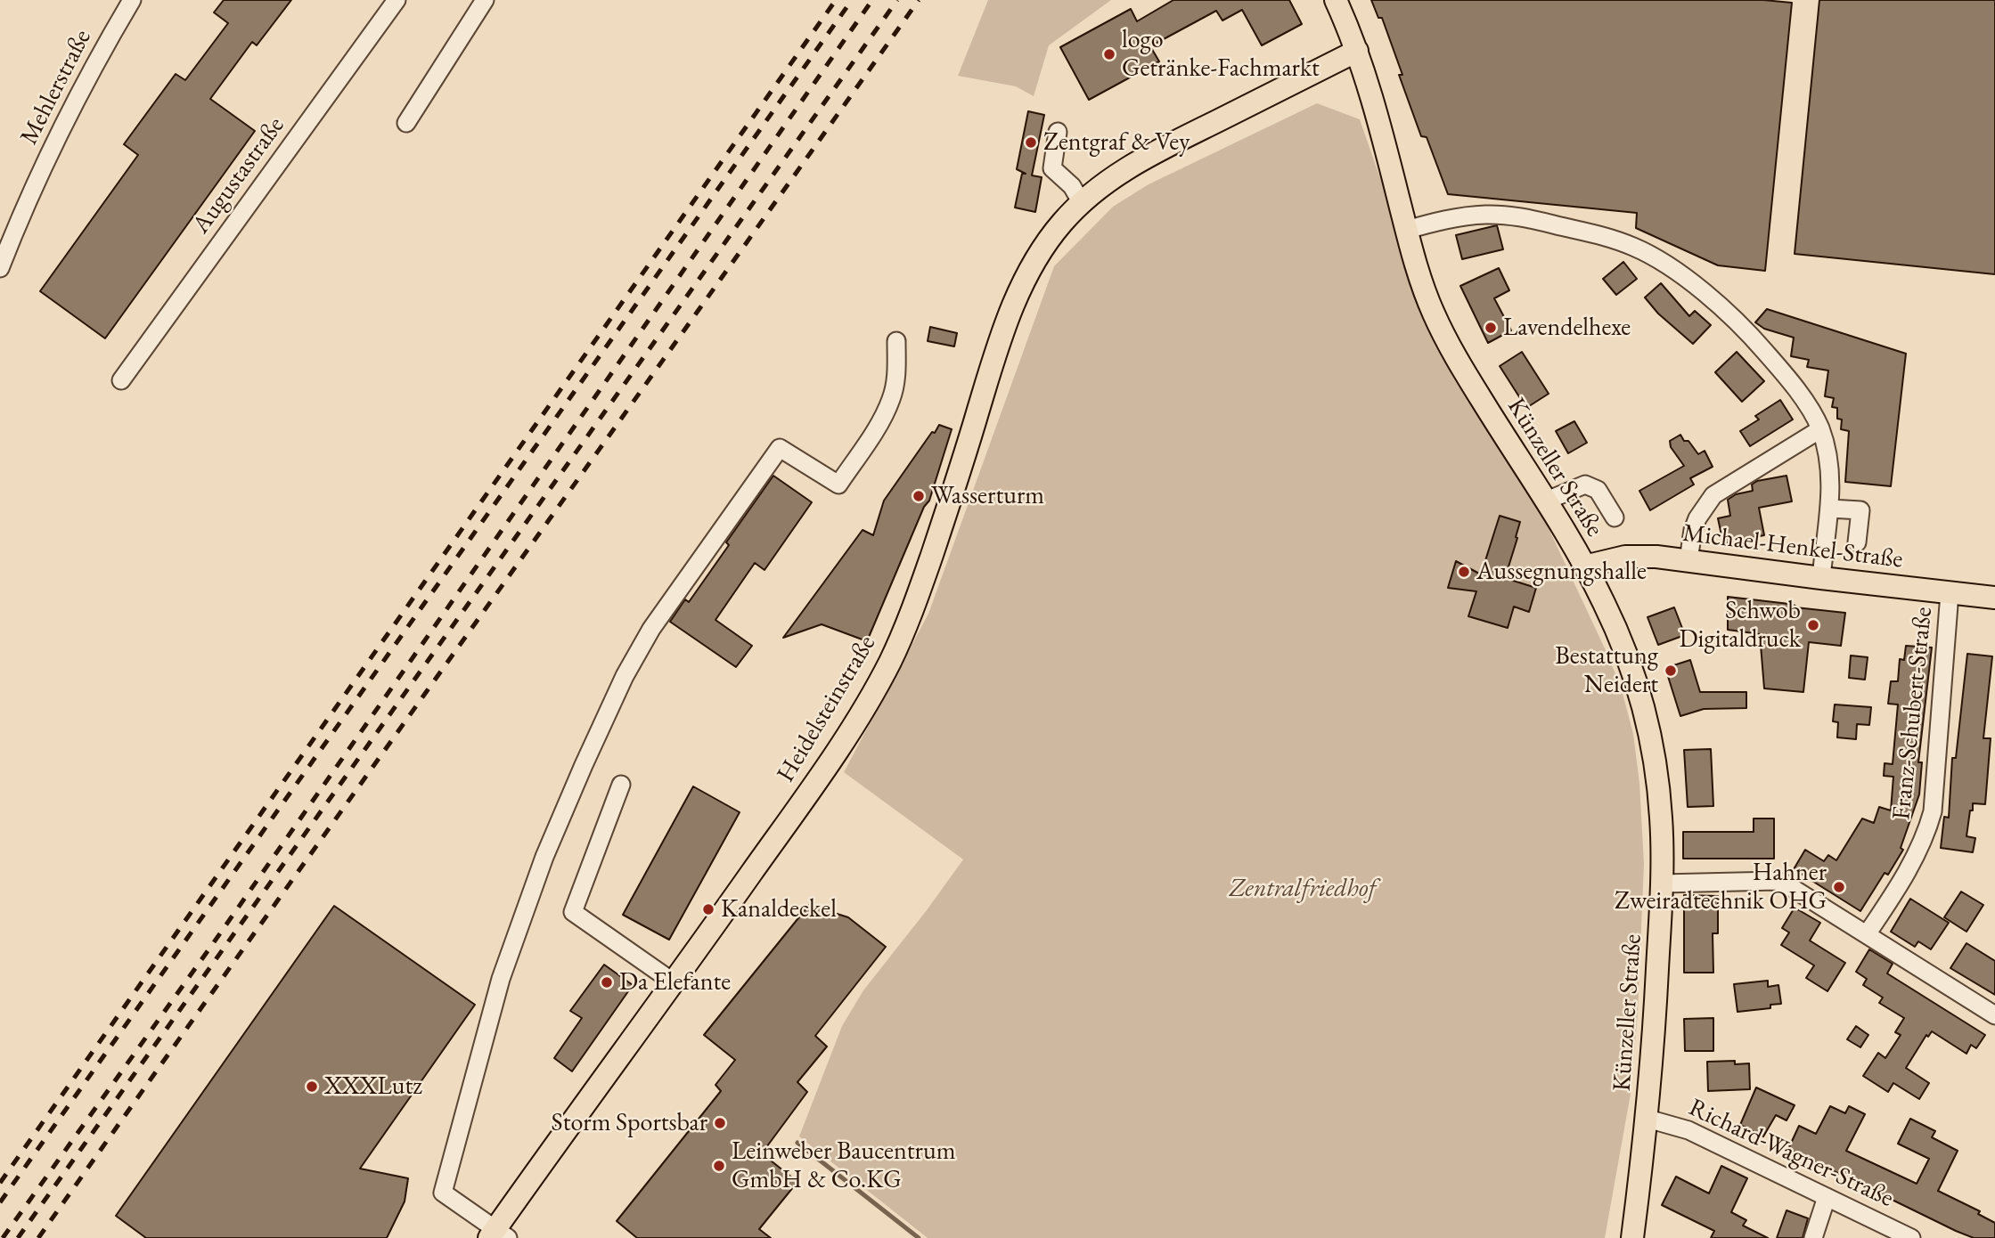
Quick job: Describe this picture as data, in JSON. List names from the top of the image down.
{
  "streets": {
    "main road": ["Künzeller Straße", "Michael-Henkel-Straße", "Heidelsteinstraße"],
    "street": [
      "Mehlerstraße",
      "Augustastraße",
      "Franz-Schubert-Straße",
      "Richard-Wagner-Straße"
    ]
  },
  "crossings": [
    ["Künzeller Straße", "Michael-Henkel-Straße"],
    ["Künzeller Straße", "Heidelsteinstraße"],
    ["Künzeller Straße", "Richard-Wagner-Straße"],
    ["Michael-Henkel-Straße", "Franz-Schubert-Straße"]
  ],
  "parks": ["Zentralfriedhof"],
  "places": [
    "logo Getränke-Fachmarkt",
    "Zentgraf & Vey",
    "Lavendelhexe",
    "Wasserturm",
    "Aussegnungshalle",
    "Schwob Digitaldruck",
    "Bestattung Neidert",
    "Hahner Zweiradtechnik OHG",
    "Kanaldeckel",
    "Da Elefante",
    "XXXLutz",
    "Storm Sportsbar",
    "Leinweber Baucentrum GmbH & Co.KG"
  ]
}
